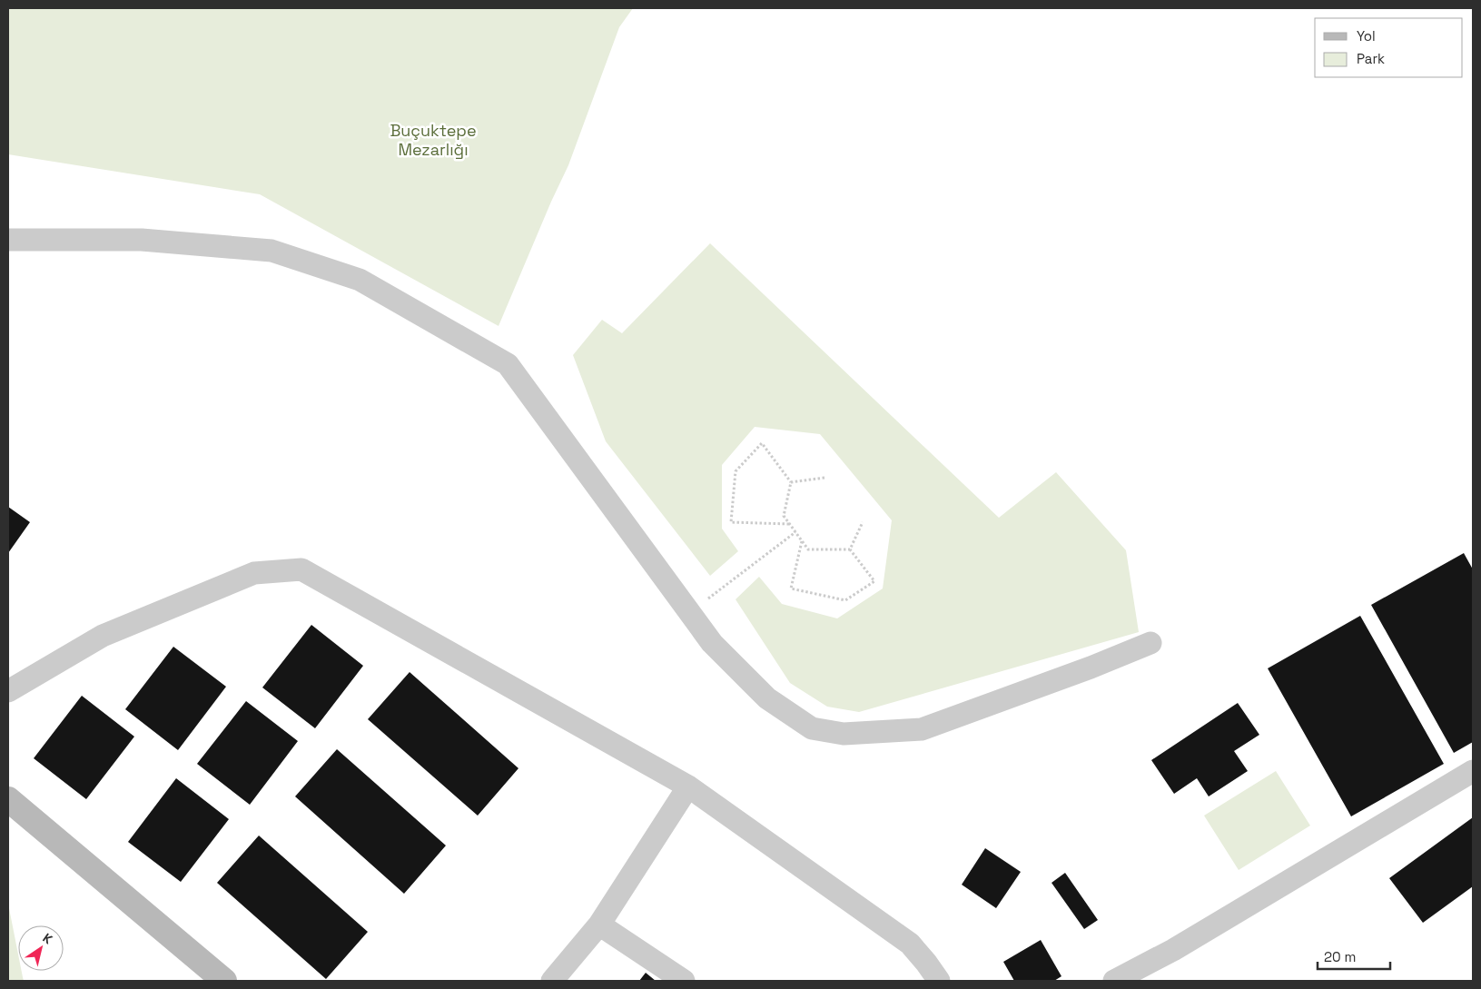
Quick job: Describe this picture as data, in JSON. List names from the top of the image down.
{
  "parks": ["Buçuktepe Mezarlığı"],
  "legend": ["Yol", "Park"],
  "scale_bar": "20 m",
  "north": "top right"
}
